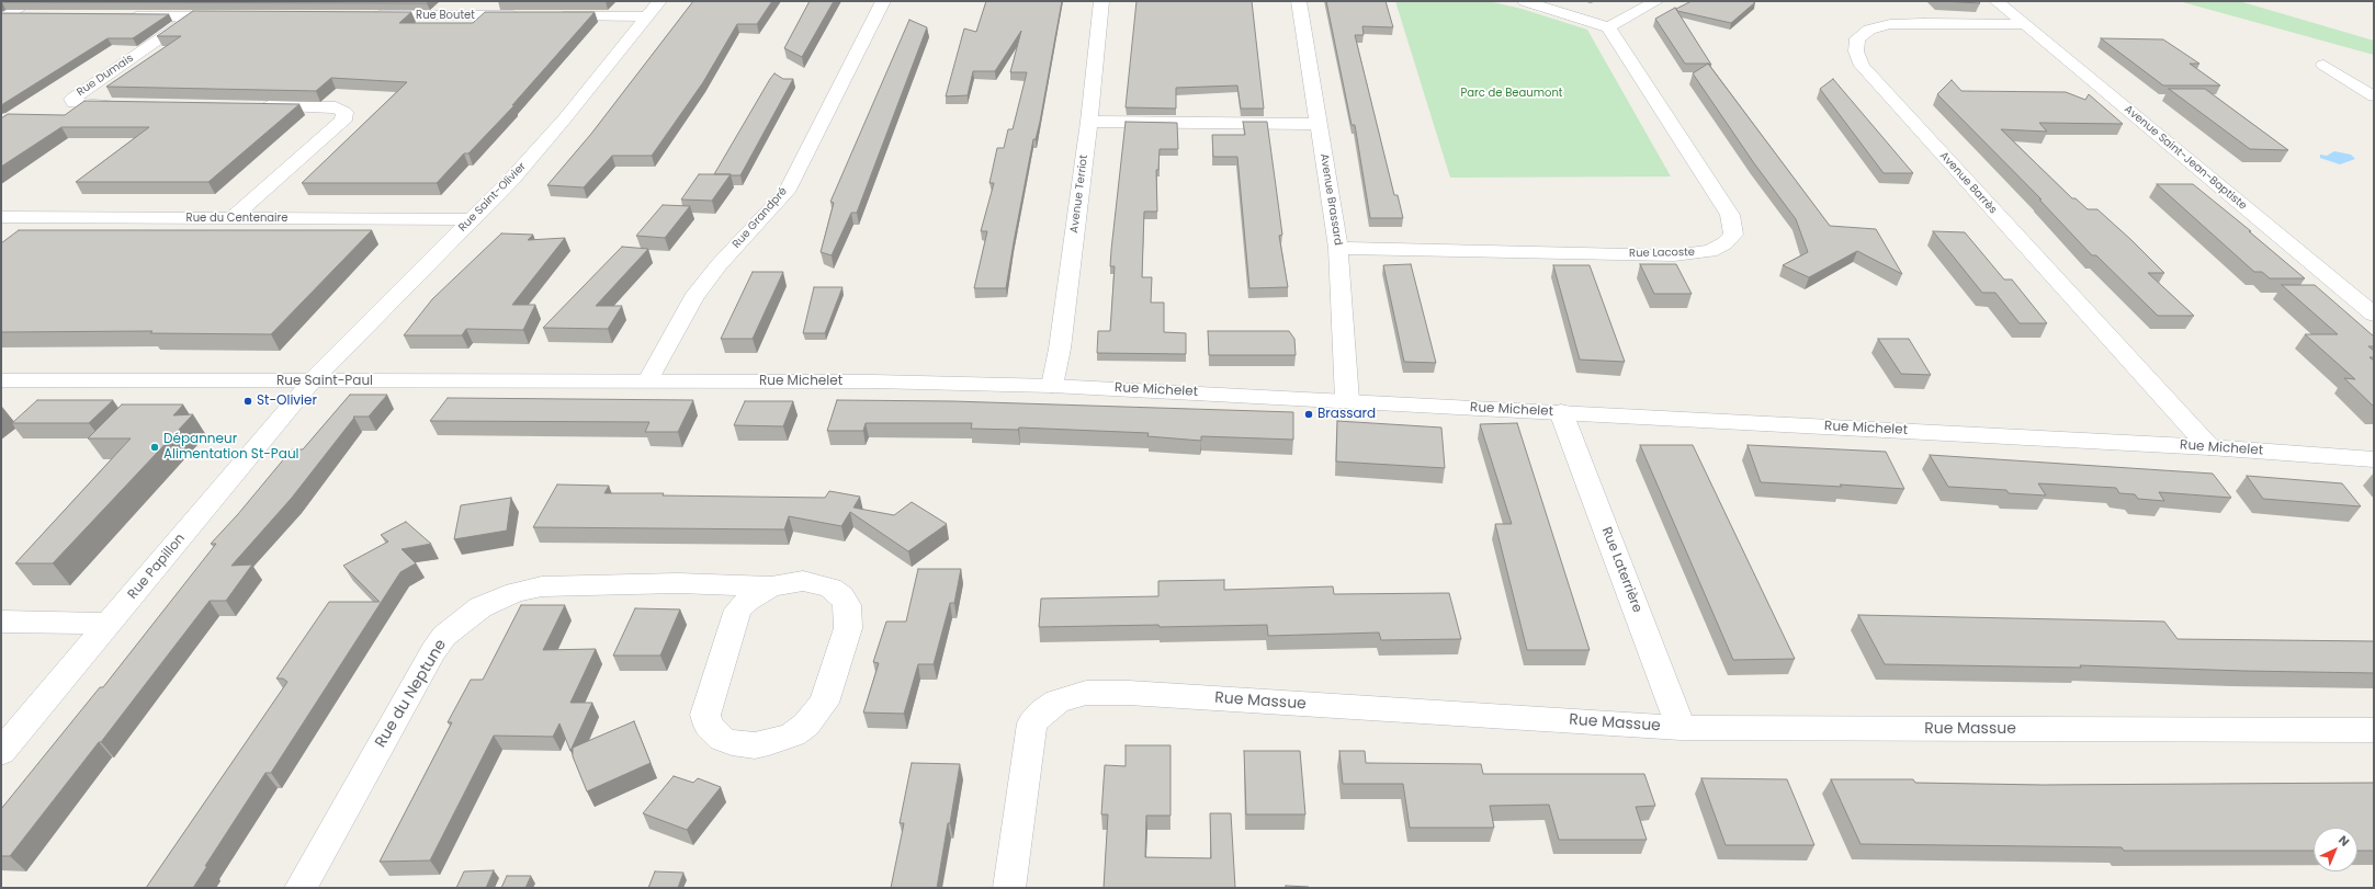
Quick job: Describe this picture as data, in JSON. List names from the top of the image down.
{
  "streets": {
    "street": [
      "Rue Boutet",
      "Rue Dumais",
      "Avenue Saint-Jean-Baptiste",
      "Avenue Barrès",
      "Avenue Terriot",
      "Rue Saint-Olivier",
      "Avenue Brassard",
      "Rue du Centenaire",
      "Rue Grandpré",
      "Rue Lacoste",
      "Rue Saint-Paul",
      "Rue Michelet",
      "Rue Papillon",
      "Rue Laterrière",
      "Rue du Neptune",
      "Rue Massue"
    ]
  },
  "crossings": [
    ["Avenue Saint-Jean-Baptiste", "Avenue Barrès"],
    ["Avenue Barrès", "Rue Michelet"],
    ["Avenue Terriot", "Rue Michelet"],
    ["Rue Saint-Olivier", "Rue du Centenaire"],
    ["Rue Saint-Olivier", "Rue Saint-Paul"],
    ["Rue Saint-Olivier", "Rue Papillon"],
    ["Avenue Brassard", "Rue Lacoste"],
    ["Avenue Brassard", "Rue Michelet"],
    ["Rue Grandpré", "Rue Saint-Paul"],
    ["Rue Grandpré", "Rue Michelet"],
    ["Rue Saint-Paul", "Rue Michelet"],
    ["Rue Saint-Paul", "Rue Papillon"],
    ["Rue Michelet", "Rue Laterrière"],
    ["Rue Laterrière", "Rue Massue"]
  ],
  "parks": ["Parc de Beaumont"],
  "places": ["St-Olivier", "Brassard", "Dépanneur Alimentation St-Paul"],
  "north": "top right"
}
